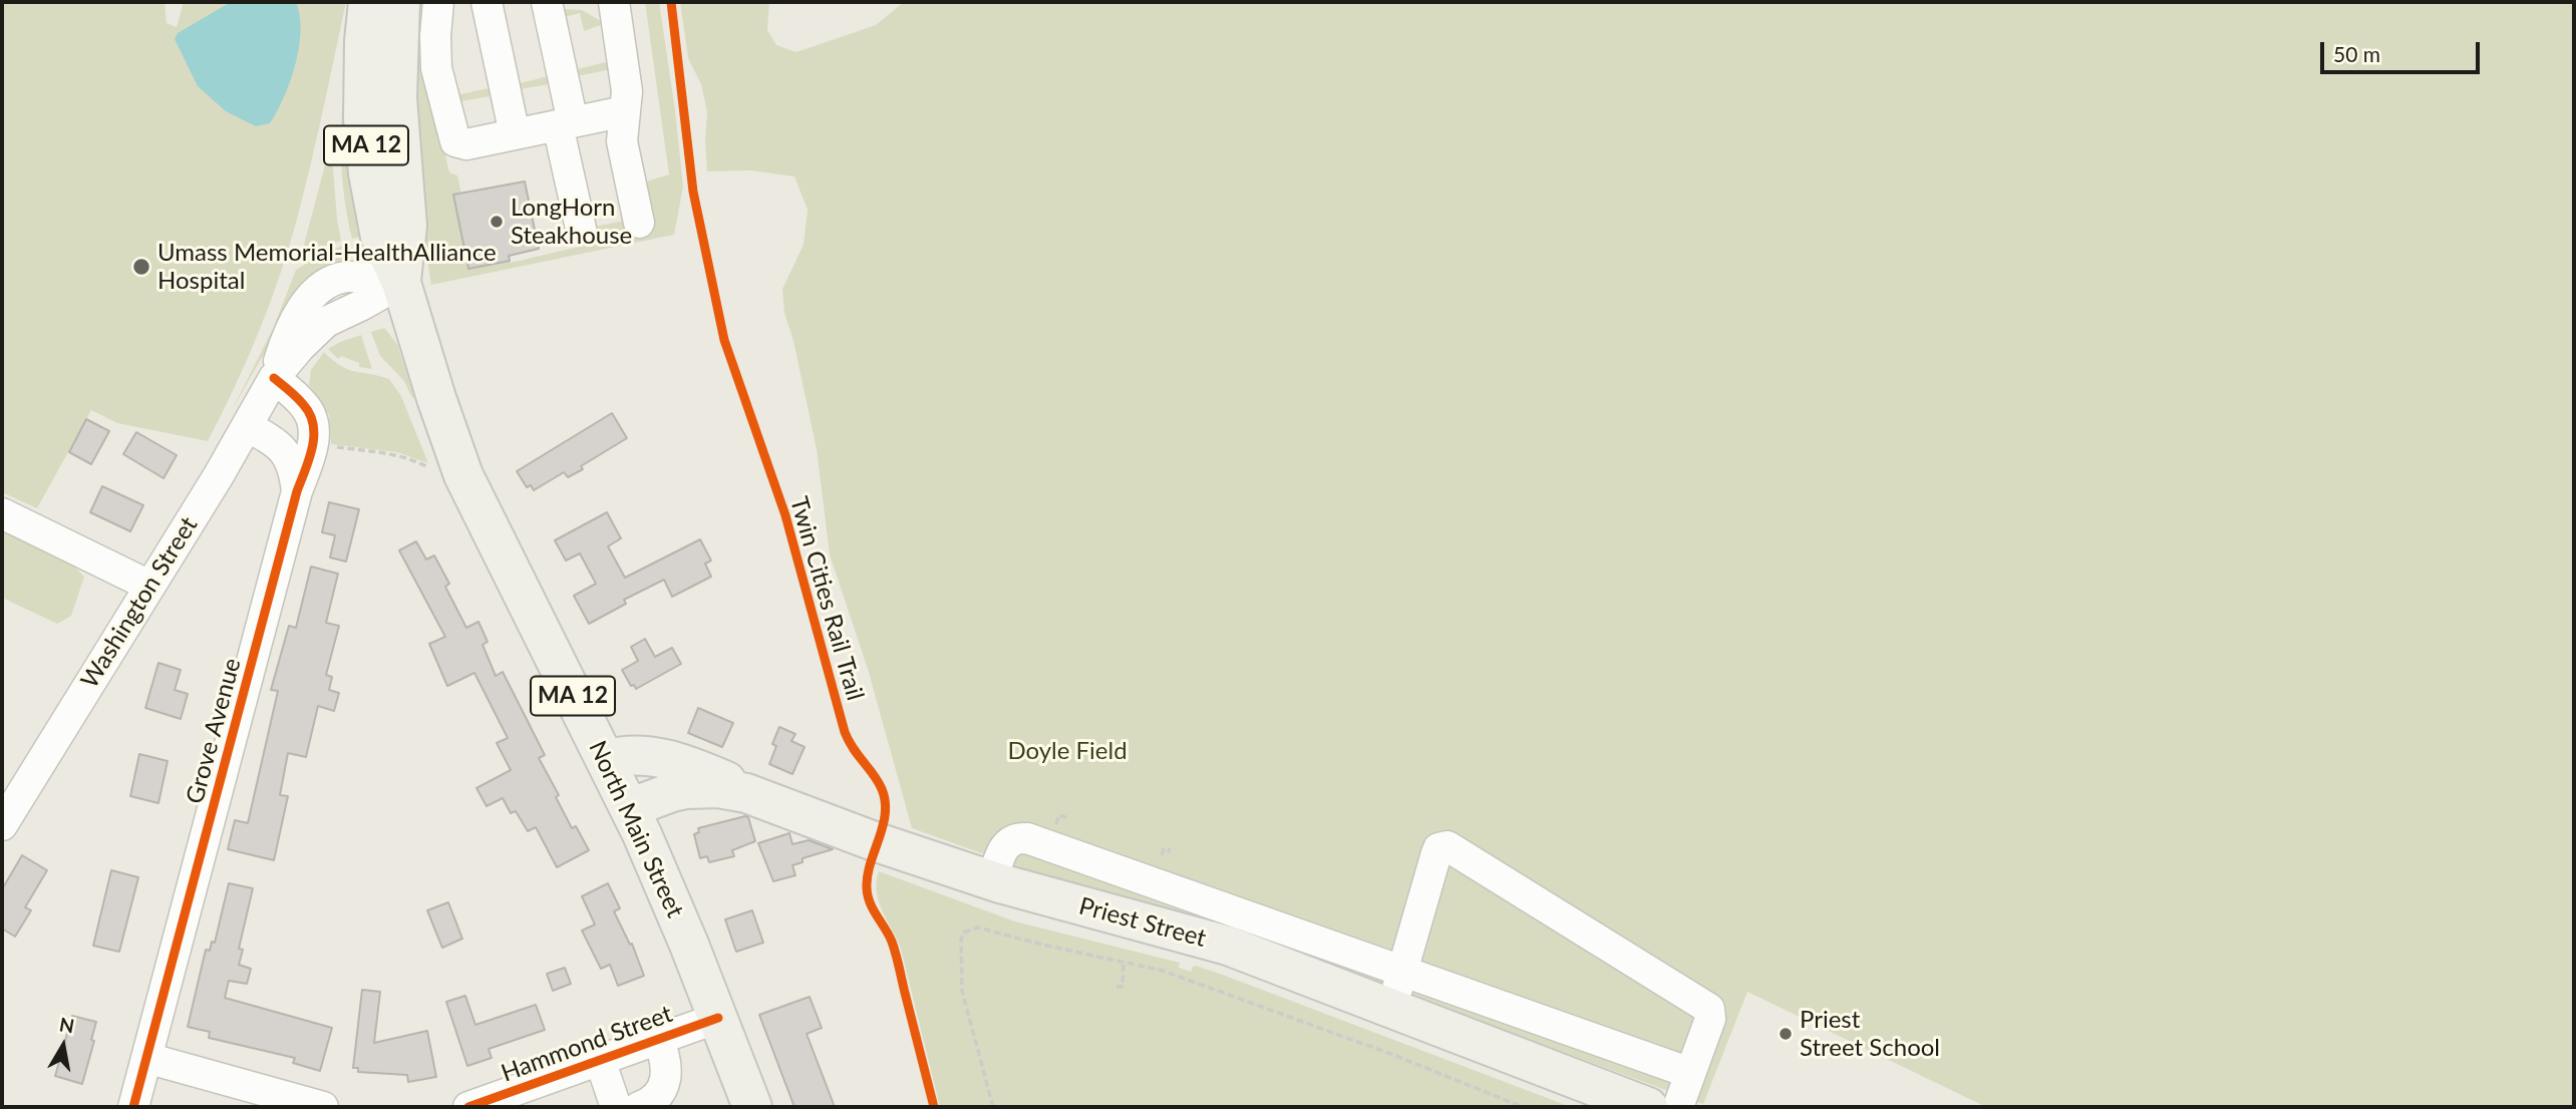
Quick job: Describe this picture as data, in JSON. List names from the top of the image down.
{
  "streets": {
    "main road": ["MA 12", "North Main Street", "Priest Street"],
    "street": ["Washington Street", "Grove Avenue", "Hammond Street"],
    "cycle path": ["Twin Cities Rail Trail"]
  },
  "crossings": [
    ["Washington Street", "Grove Avenue"],
    ["Washington Street", "North Main Street"],
    ["North Main Street", "Priest Street"],
    ["North Main Street", "Hammond Street"]
  ],
  "parks": ["Doyle Field"],
  "places": ["LongHorn Steakhouse", "Umass Memorial-HealthAlliance Hospital", "Priest Street School"],
  "scale_bar": "50 m",
  "north": "top"
}
